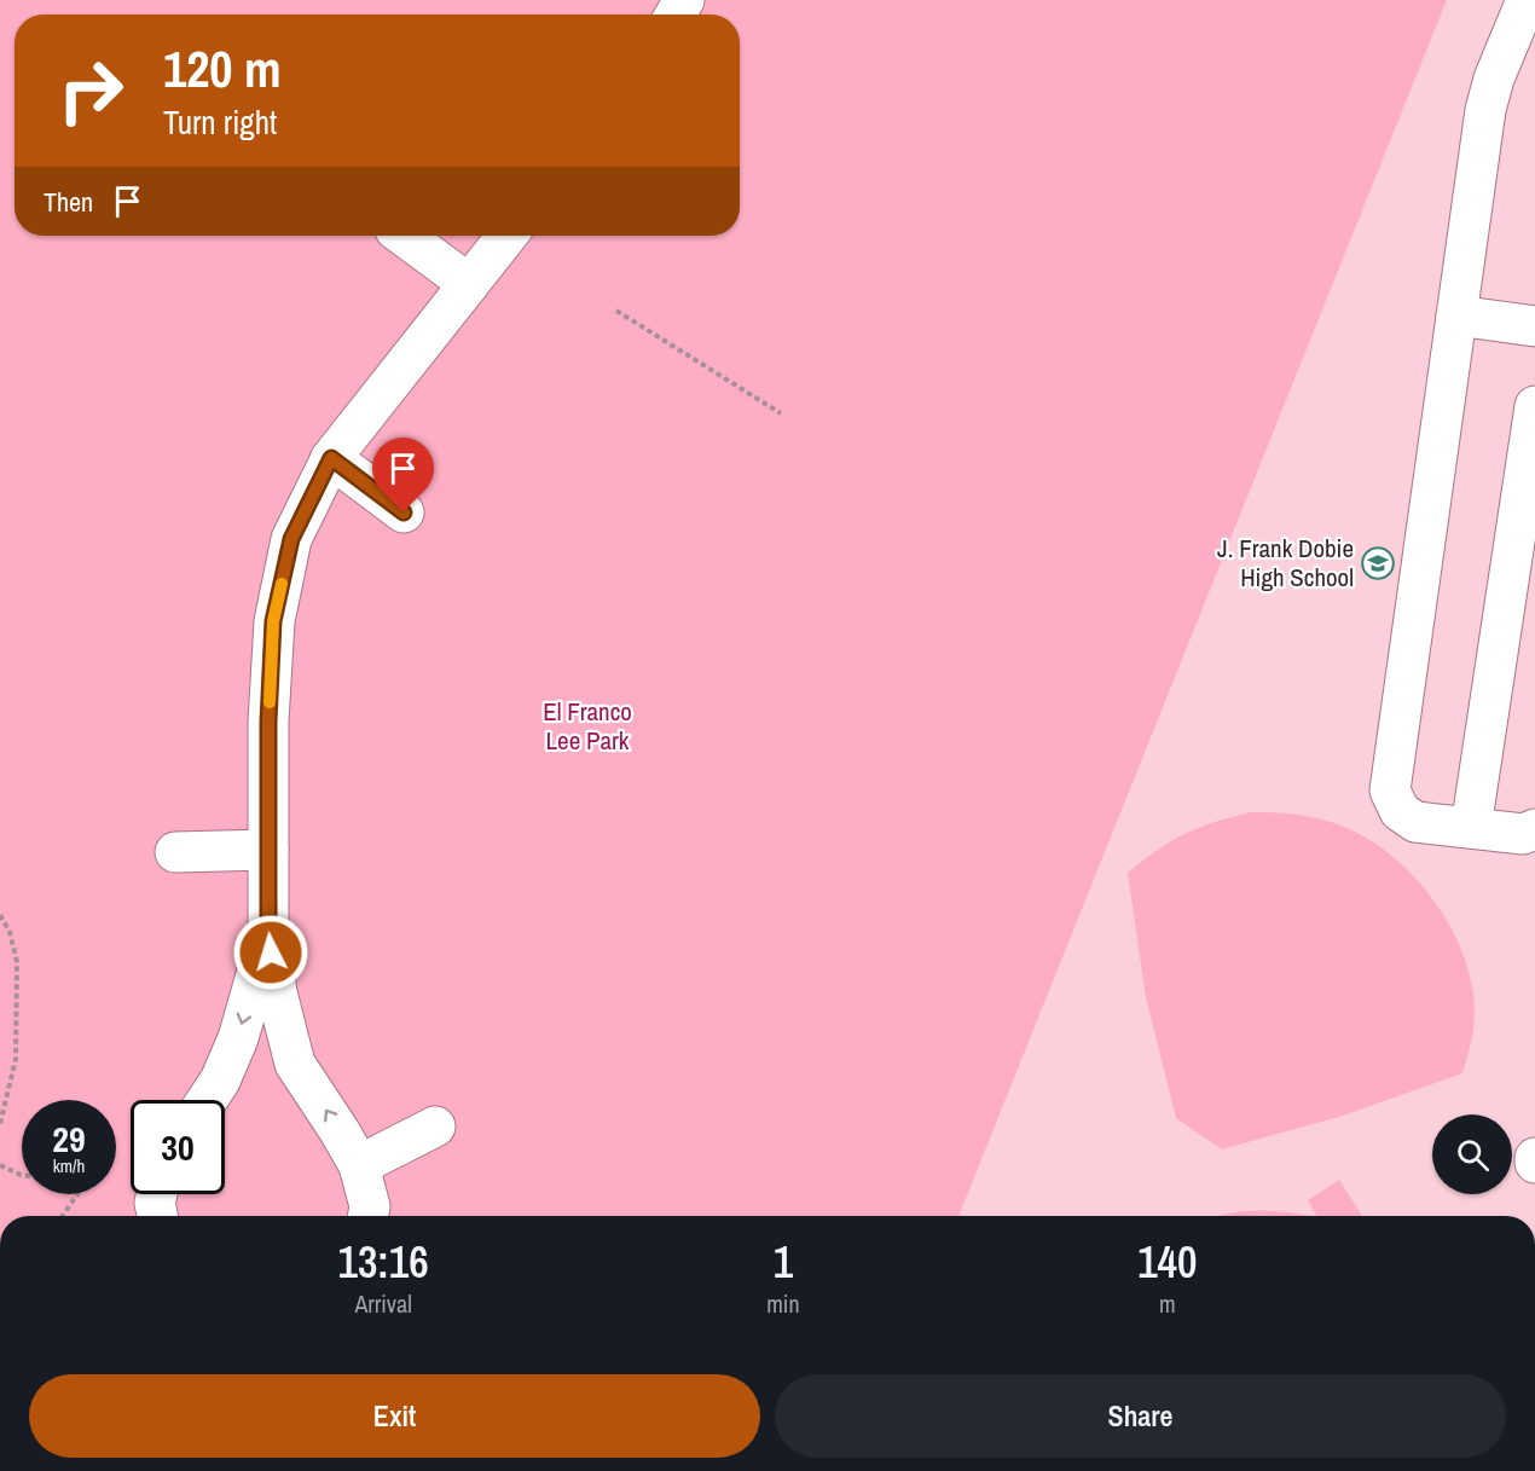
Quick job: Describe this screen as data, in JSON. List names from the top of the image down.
{
  "parks": ["El Franco Lee Park"],
  "places": {
    "school or university": ["J. Frank Dobie High School"]
  },
  "page": {
    "turn": ["120 m", "Turn right"],
    "then": "Then",
    "speed": "29 km/h",
    "limit": "30",
    "eta": [
      "13:16",
      "Arrival",
      "1",
      "min",
      "140",
      "m"
    ],
    "buttons": ["Exit", "Share"]
  }
}
